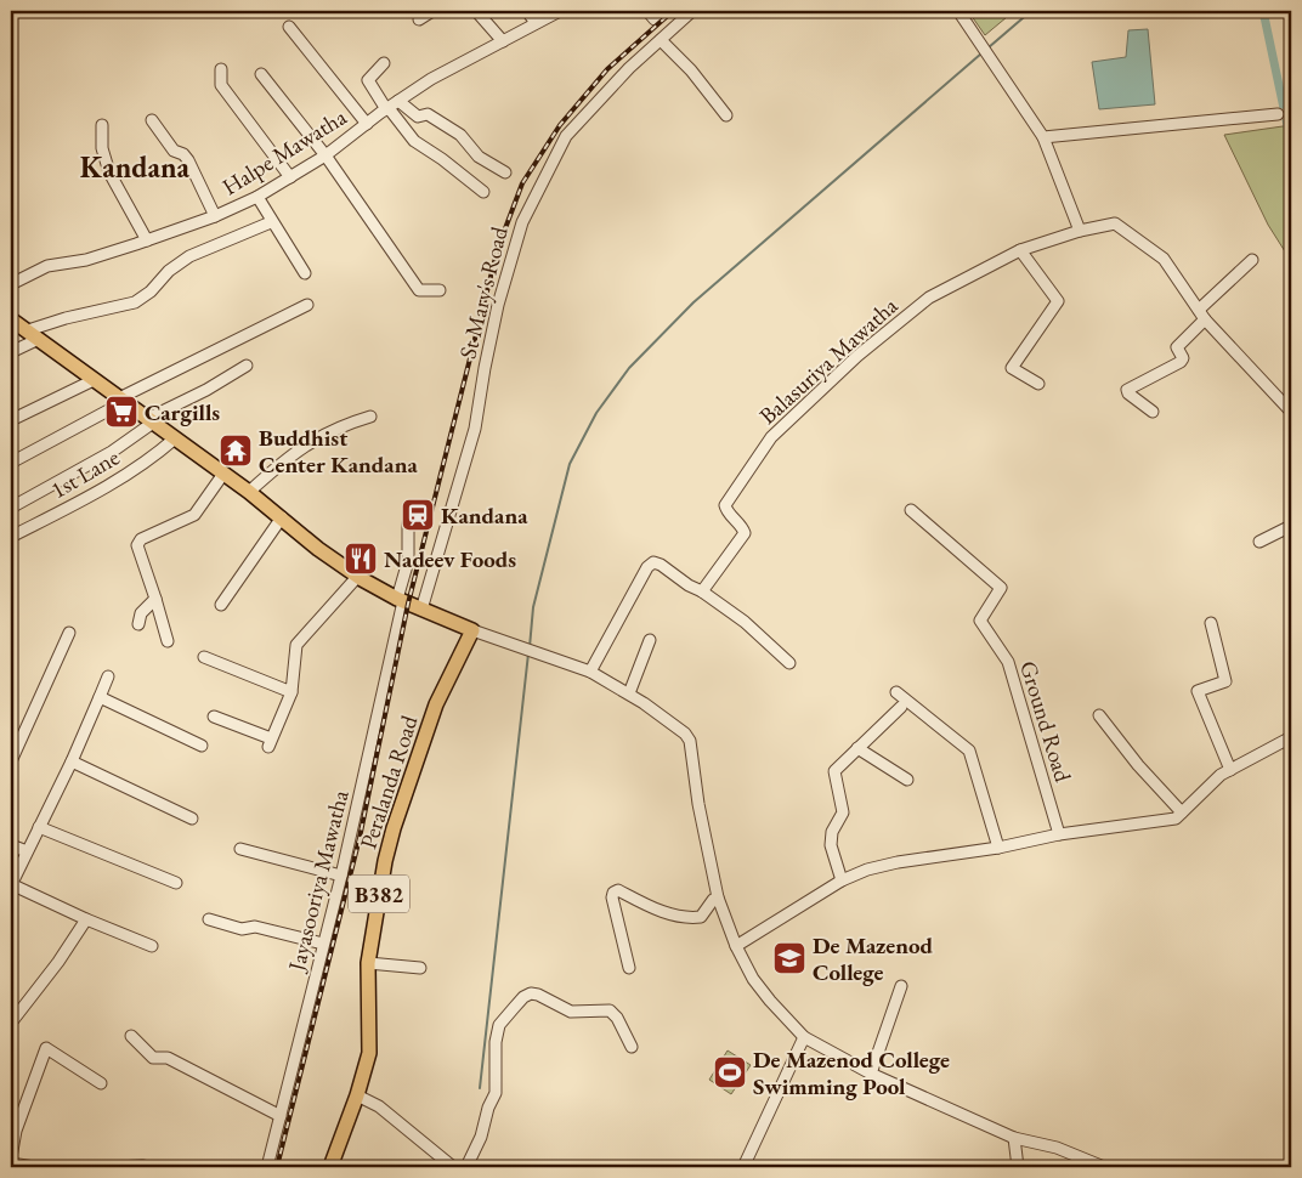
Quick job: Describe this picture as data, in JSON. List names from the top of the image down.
{
  "streets": {
    "main road": ["Peralanda Road", "B382"],
    "street": [
      "Halpe Mawatha",
      "St Mary's Road",
      "Balasuriya Mawatha",
      "1st Lane",
      "Ground Road",
      "Jayasooriya Mawatha"
    ]
  },
  "districts": ["Kandana"],
  "places": {
    "supermarket": ["Cargills"],
    "temple": ["Buddhist Center Kandana"],
    "station": ["Kandana"],
    "restaurant": ["Nadeev Foods"],
    "school or university": ["De Mazenod College"],
    "sports": ["De Mazenod College Swimming Pool"]
  }
}
